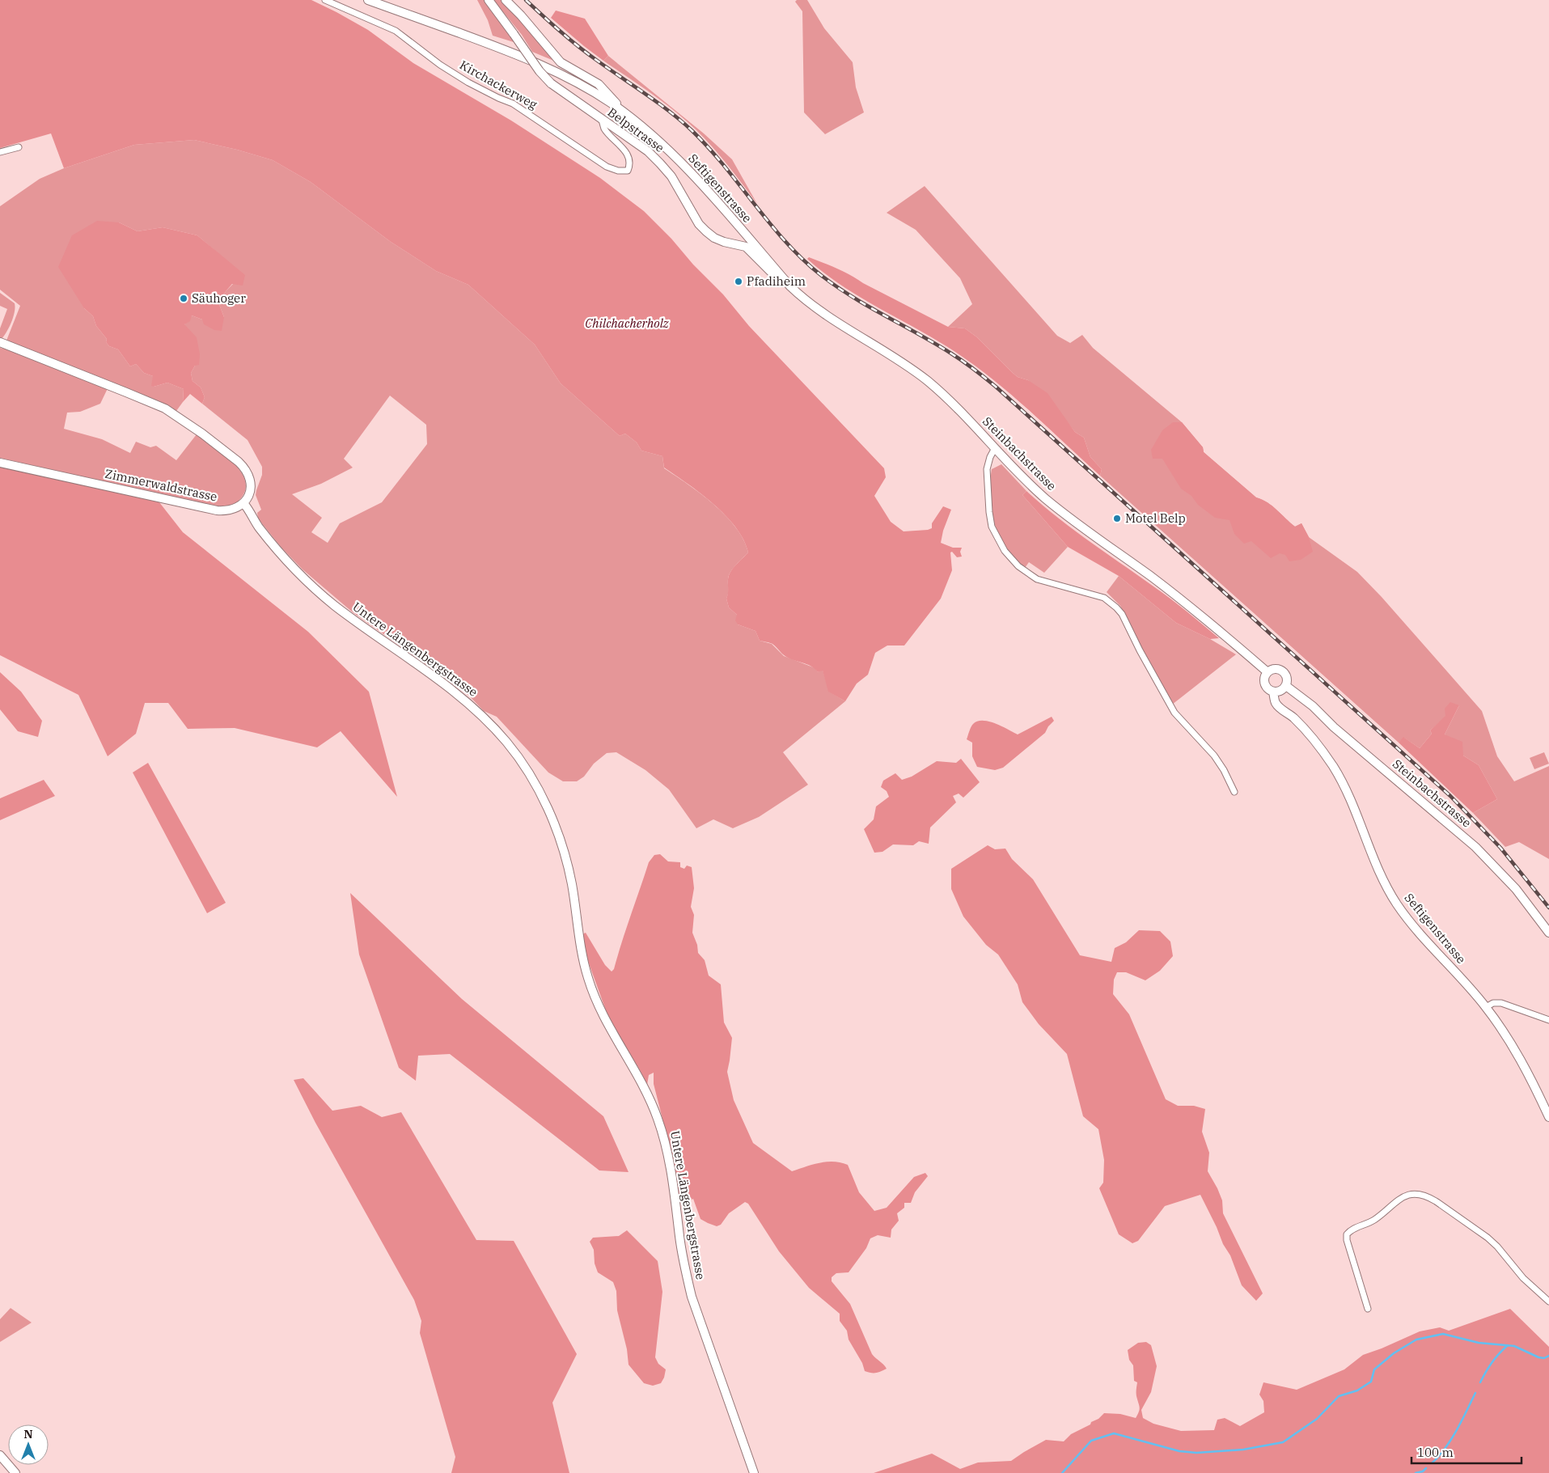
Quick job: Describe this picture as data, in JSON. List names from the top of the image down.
{
  "streets": {
    "street": [
      "Kirchackerweg",
      "Belpstrasse",
      "Seftigenstrasse",
      "Steinbachstrasse",
      "Zimmerwaldstrasse",
      "Untere Längenbergstrasse"
    ]
  },
  "crossings": [
    ["Kirchackerweg", "Belpstrasse"],
    ["Belpstrasse", "Seftigenstrasse"],
    ["Belpstrasse", "Steinbachstrasse"],
    ["Seftigenstrasse", "Steinbachstrasse"],
    ["Zimmerwaldstrasse", "Untere Längenbergstrasse"]
  ],
  "parks": ["Chilchacherholz"],
  "places": ["Pfadiheim", "Säuhoger", "Motel Belp"],
  "scale_bar": "100 m",
  "north": "top"
}
